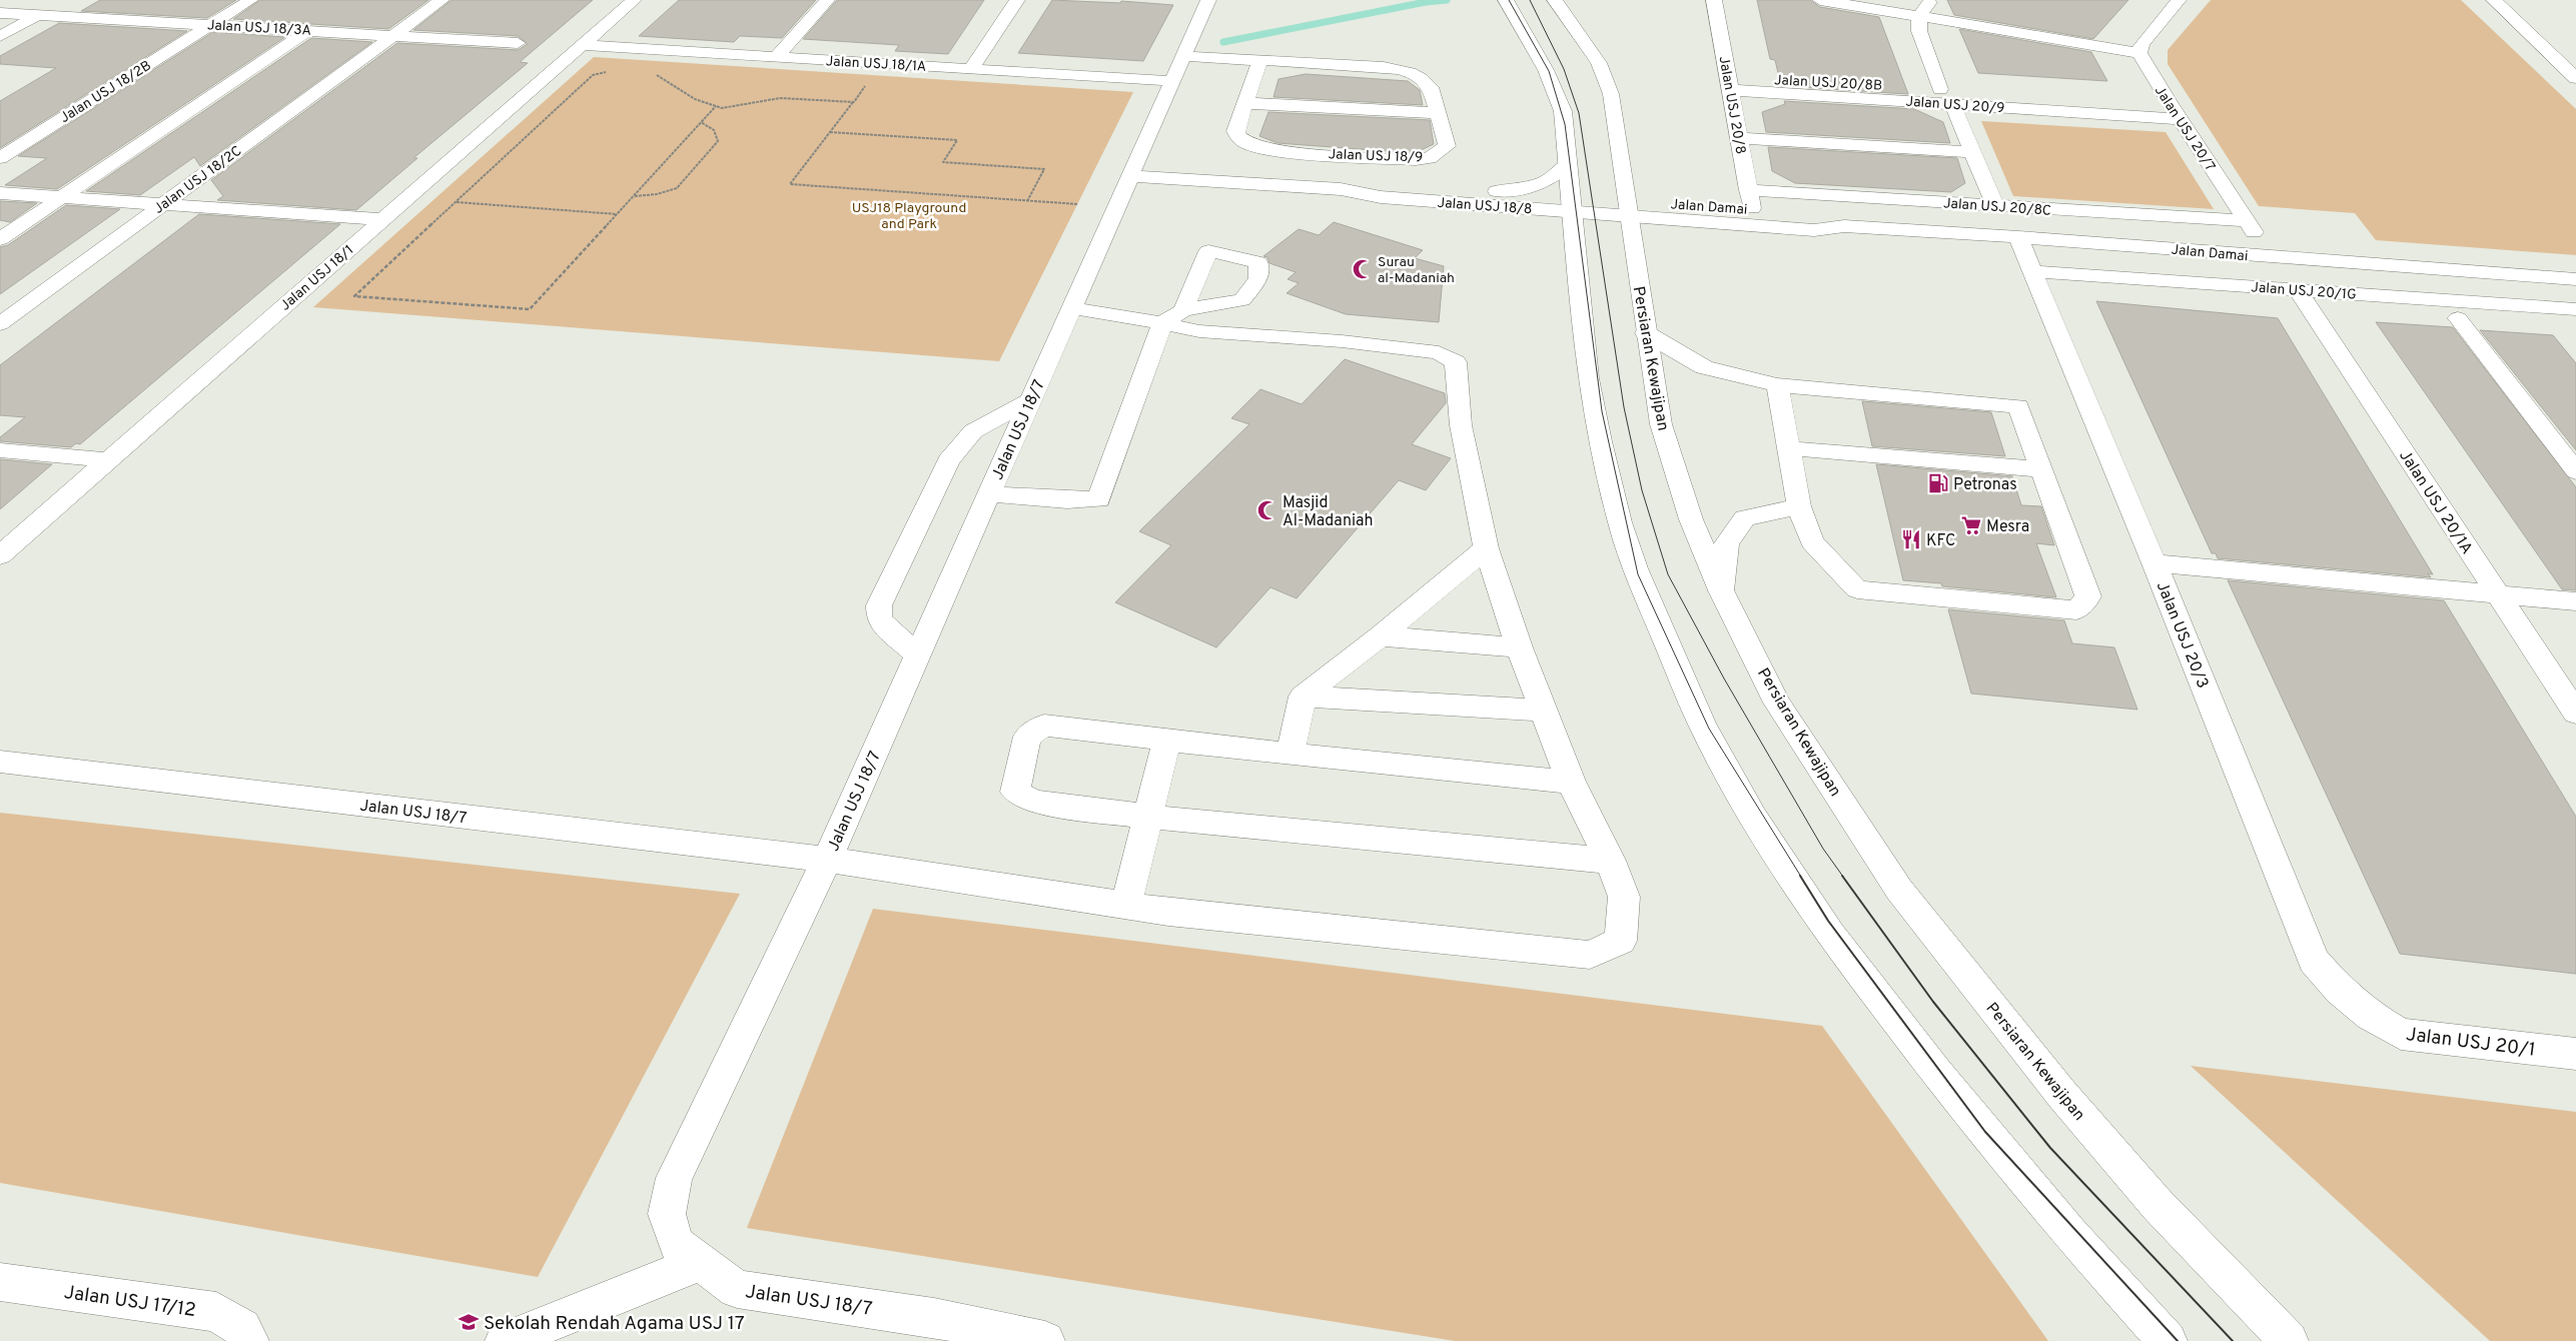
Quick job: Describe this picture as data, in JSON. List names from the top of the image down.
{
  "streets": {
    "street": [
      "Jalan USJ 18/3A",
      "Jalan USJ 18/1A",
      "Jalan USJ 20/8B",
      "Jalan USJ 18/2B",
      "Jalan USJ 20/9",
      "Jalan USJ 20/8",
      "Jalan USJ 20/7",
      "Jalan USJ 18/9",
      "Jalan USJ 18/2C",
      "Jalan USJ 18/8",
      "Jalan Damai",
      "Jalan USJ 20/8C",
      "Jalan USJ 18/1",
      "Jalan USJ 20/1G",
      "Persiaran Kewajipan",
      "Jalan USJ 18/7",
      "Jalan USJ 20/1A",
      "Jalan USJ 20/3",
      "Jalan USJ 20/1",
      "Jalan USJ 17/12"
    ]
  },
  "crossings": [
    ["Jalan USJ 18/3A", "Jalan USJ 18/2B"],
    ["Jalan USJ 18/3A", "Jalan USJ 18/2C"],
    ["Jalan USJ 18/1A", "Jalan USJ 18/9"],
    ["Jalan USJ 18/1A", "Jalan USJ 18/1"],
    ["Jalan USJ 18/1A", "Jalan USJ 18/7"],
    ["Jalan USJ 20/8B", "Jalan USJ 20/9"],
    ["Jalan USJ 20/8B", "Jalan USJ 20/8"],
    ["Jalan USJ 20/8B", "Jalan USJ 20/7"],
    ["Jalan USJ 20/9", "Jalan USJ 20/8"],
    ["Jalan USJ 20/9", "Jalan USJ 20/7"],
    ["Jalan USJ 20/8", "Jalan Damai"],
    ["Jalan USJ 20/8", "Jalan USJ 20/8C"],
    ["Jalan USJ 20/7", "Jalan Damai"],
    ["Jalan USJ 20/7", "Jalan USJ 20/8C"],
    ["Jalan USJ 18/9", "Jalan USJ 18/7"],
    ["Jalan USJ 18/8", "Jalan Damai"],
    ["Jalan USJ 18/8", "Persiaran Kewajipan"],
    ["Jalan USJ 18/8", "Jalan USJ 18/7"],
    ["Jalan Damai", "Persiaran Kewajipan"],
    ["Jalan Damai", "Jalan USJ 20/3"],
    ["Jalan USJ 20/1G", "Jalan USJ 20/1A"],
    ["Jalan USJ 20/1G", "Jalan USJ 20/3"],
    ["Jalan USJ 20/3", "Jalan USJ 20/1"]
  ],
  "parks": ["USJ18 Playground and Park"],
  "places": {
    "mosque": ["Surau al-Madaniah", "Masjid Al-Madaniah"],
    "fuel station": ["Petronas"],
    "supermarket": ["Mesra"],
    "restaurant": ["KFC"],
    "school or university": ["Sekolah Rendah Agama USJ 17"]
  }
}
